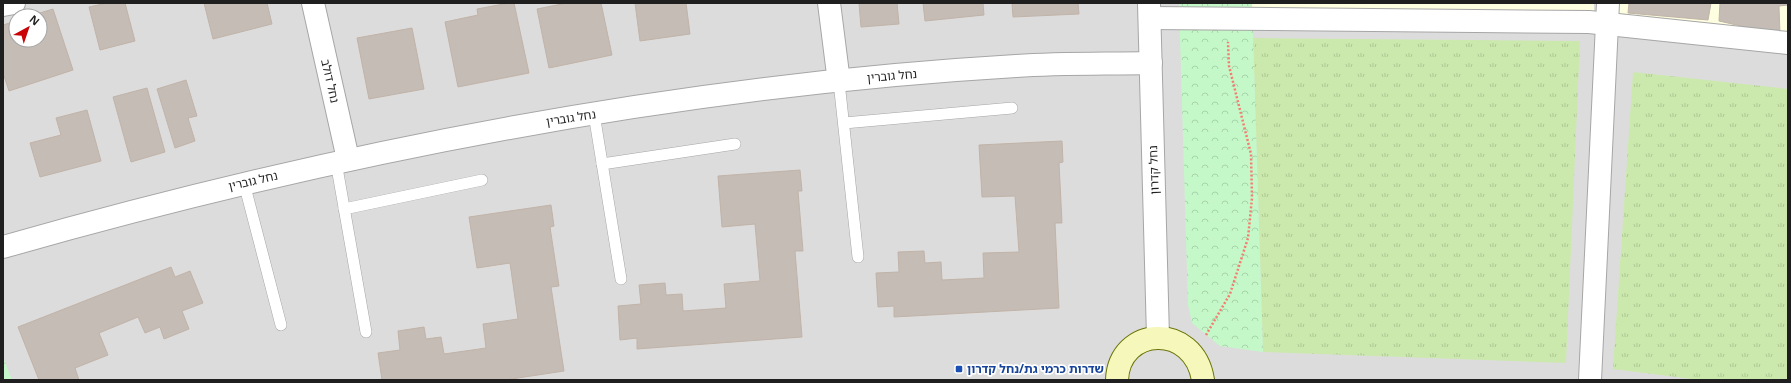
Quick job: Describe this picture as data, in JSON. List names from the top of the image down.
{
  "streets": {
    "street": ["נחל גוברין", "נחל דולב", "נחל קדרון"]
  },
  "crossings": [
    ["נחל גוברין", "נחל דולב"],
    ["נחל גוברין", "נחל קדרון"]
  ],
  "places": {
    "transit": ["שדרות כרמי גת/נחל קדרון"]
  },
  "north": "top right"
}
